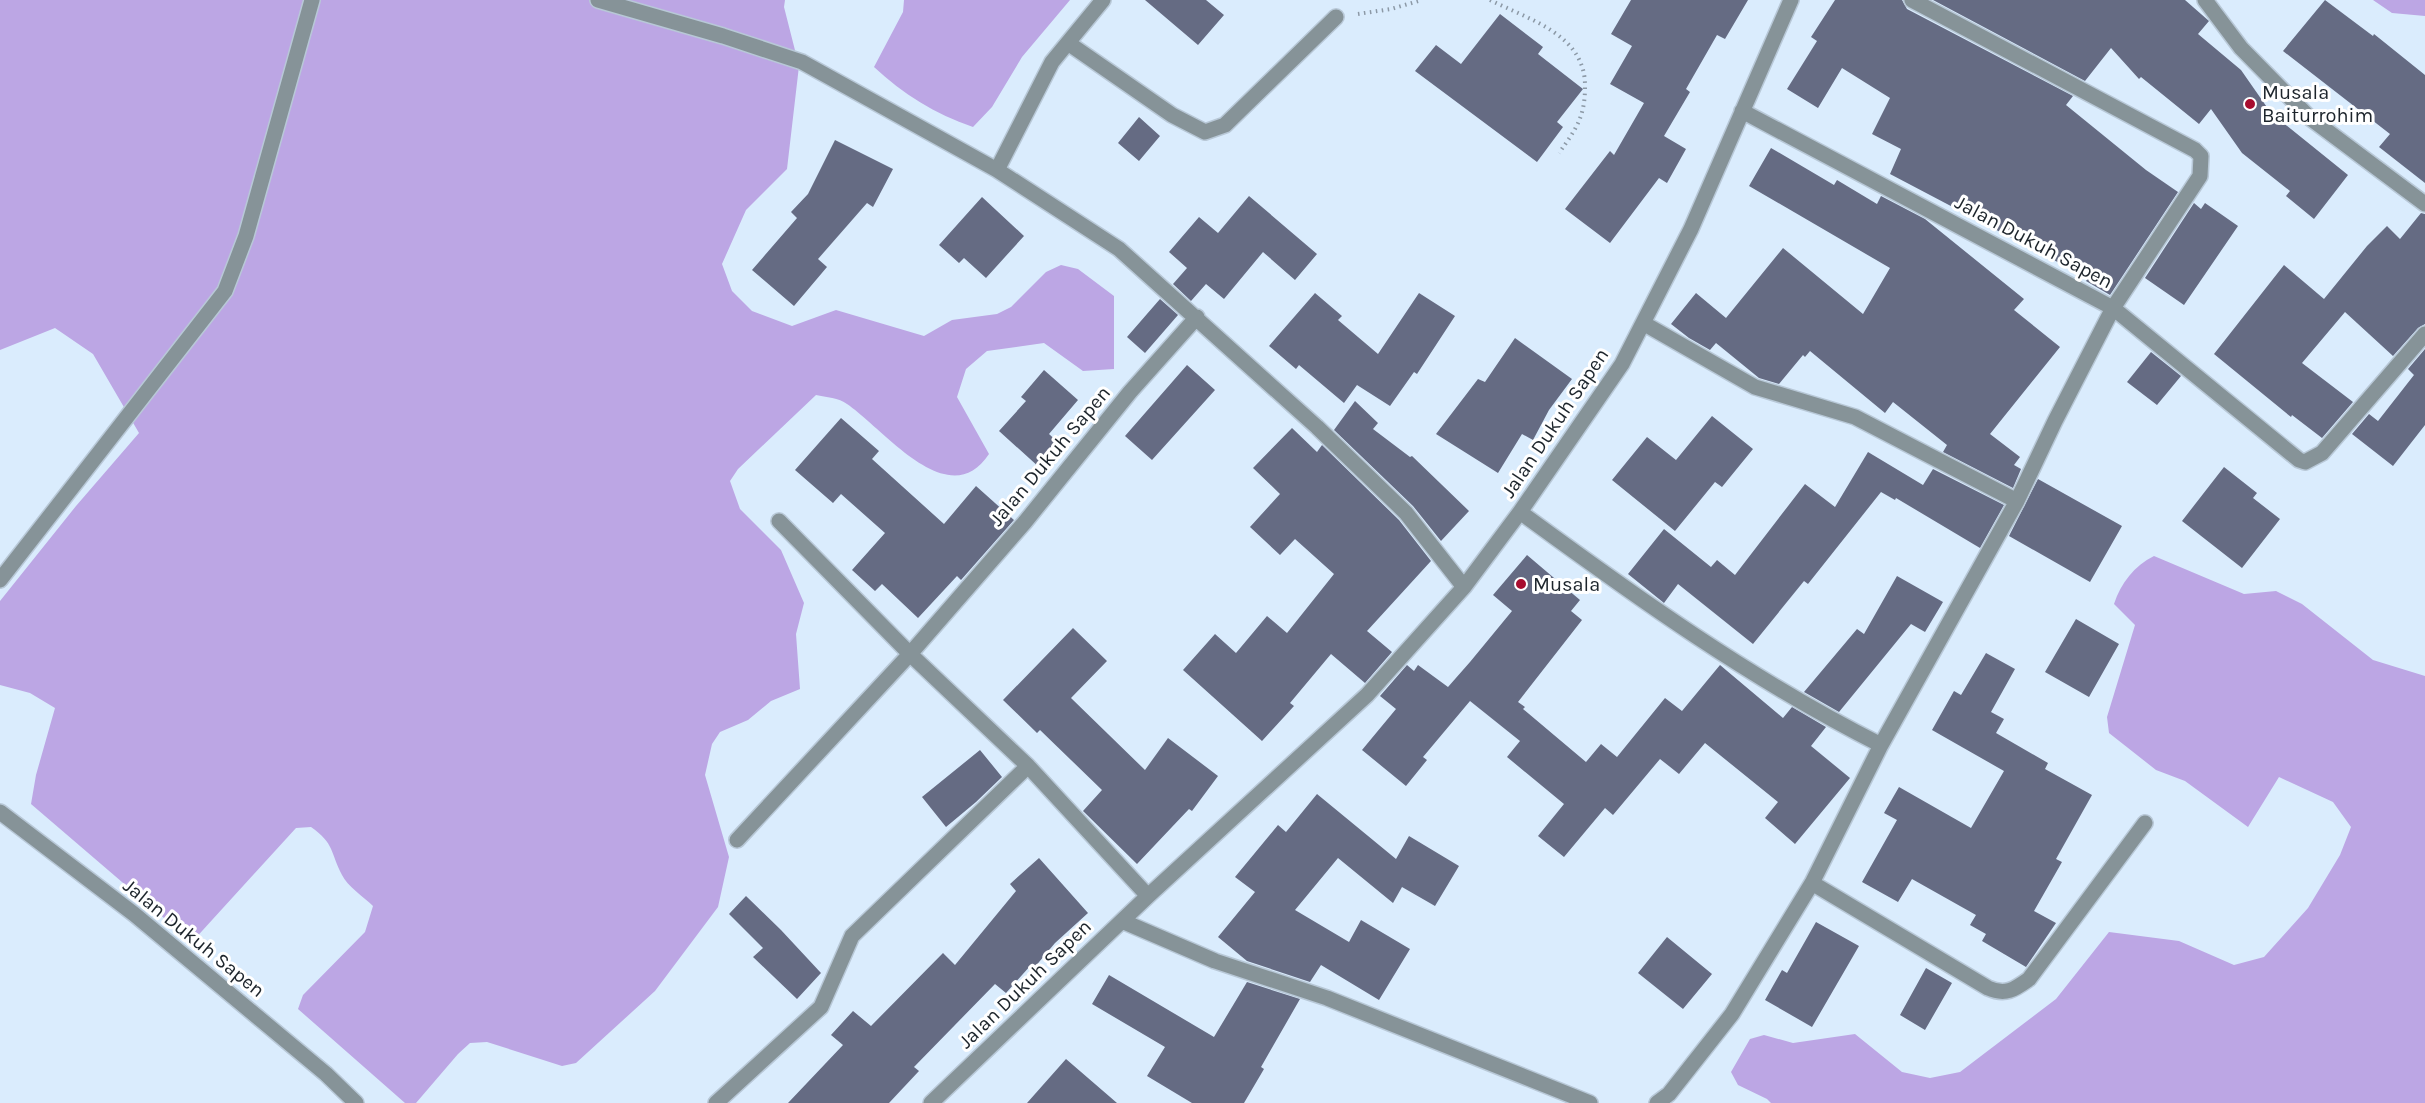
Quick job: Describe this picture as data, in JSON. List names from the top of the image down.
{
  "streets": {
    "street": ["Jalan Dukuh Sapen"]
  },
  "places": ["Musala Baiturrohim", "Musala"]
}
